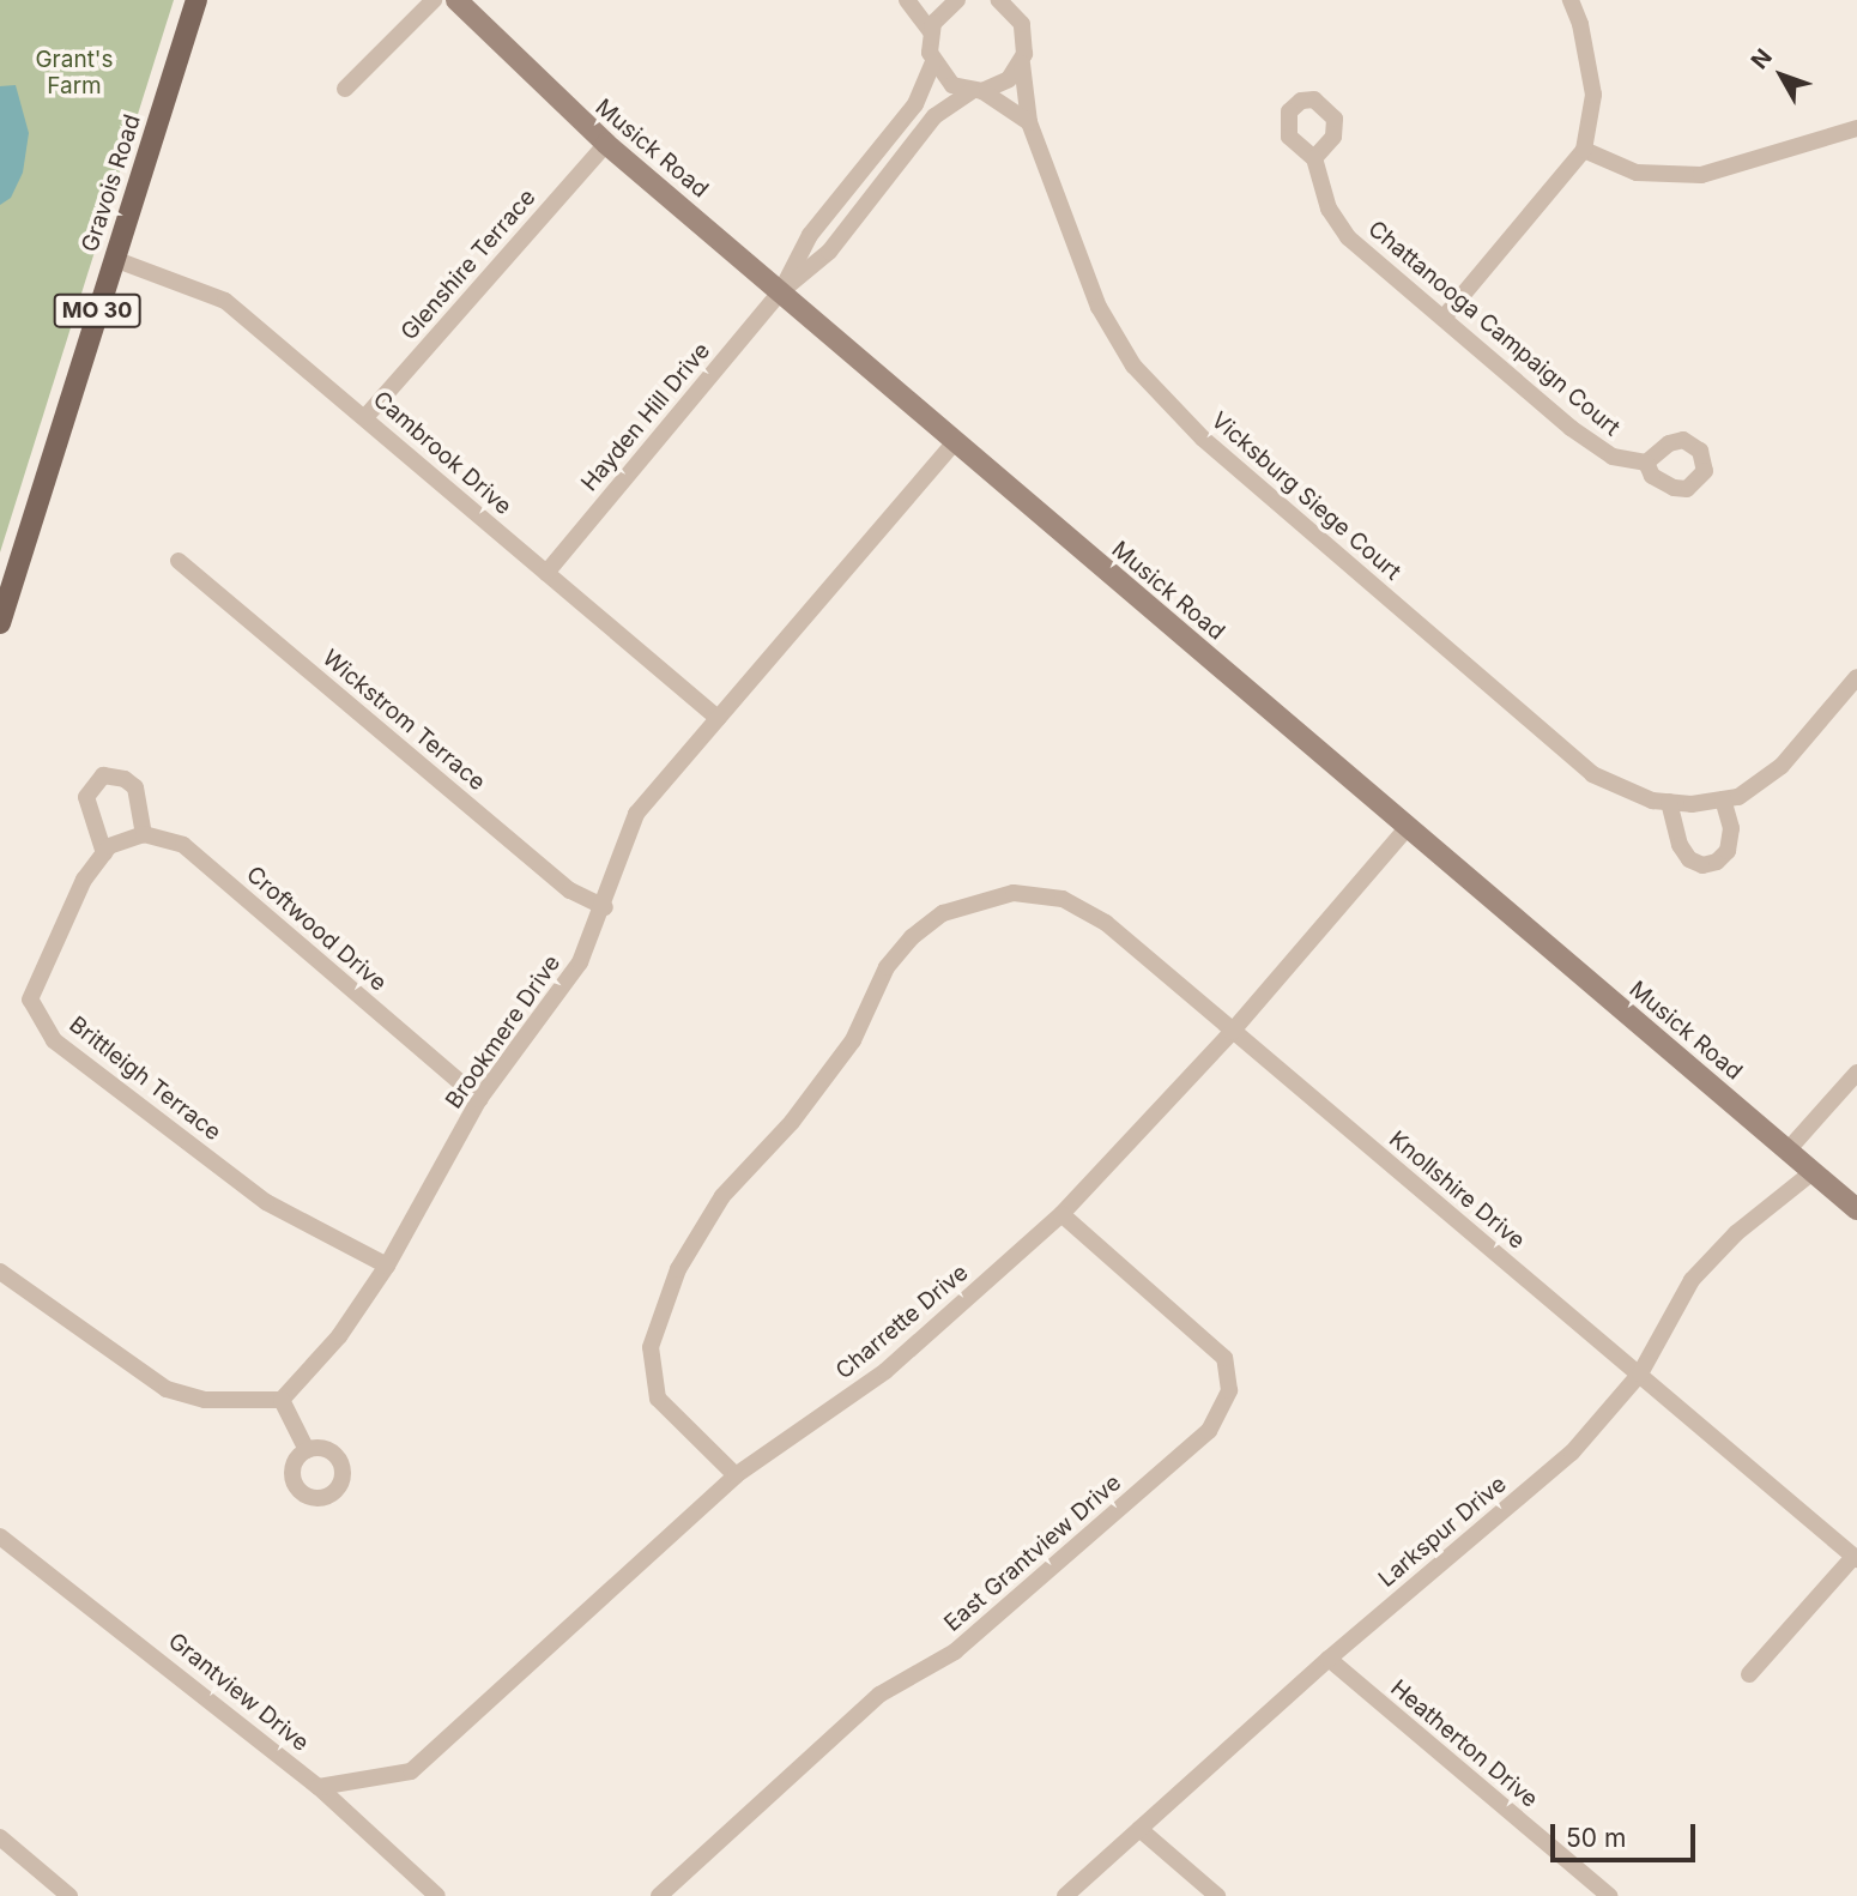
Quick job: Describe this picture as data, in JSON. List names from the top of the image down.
{
  "streets": {
    "main road": ["Gravois Road", "MO 30"],
    "street": [
      "Musick Road",
      "Glenshire Terrace",
      "Chattanooga Campaign Court",
      "Hayden Hill Drive",
      "Cambrook Drive",
      "Vicksburg Siege Court",
      "Wickstrom Terrace",
      "Croftwood Drive",
      "Brookmere Drive",
      "Brittleigh Terrace",
      "Knollshire Drive",
      "Charrette Drive",
      "Larkspur Drive",
      "East Grantview Drive",
      "Grantview Drive",
      "Heatherton Drive"
    ]
  },
  "crossings": [
    ["Musick Road", "Glenshire Terrace"],
    ["Musick Road", "Hayden Hill Drive"],
    ["Musick Road", "Brookmere Drive"],
    ["Musick Road", "Charrette Drive"],
    ["Musick Road", "Larkspur Drive"],
    ["Gravois Road", "Cambrook Drive"],
    ["Glenshire Terrace", "Cambrook Drive"],
    ["Hayden Hill Drive", "Cambrook Drive"],
    ["Cambrook Drive", "Brookmere Drive"],
    ["Wickstrom Terrace", "Brookmere Drive"],
    ["Croftwood Drive", "Brookmere Drive"],
    ["Brookmere Drive", "Brittleigh Terrace"],
    ["Knollshire Drive", "Charrette Drive"],
    ["Knollshire Drive", "Larkspur Drive"],
    ["Charrette Drive", "East Grantview Drive"],
    ["Charrette Drive", "Grantview Drive"],
    ["Larkspur Drive", "Heatherton Drive"]
  ],
  "parks": ["Grant's Farm"],
  "scale_bar": "50 m",
  "north": "top left"
}
